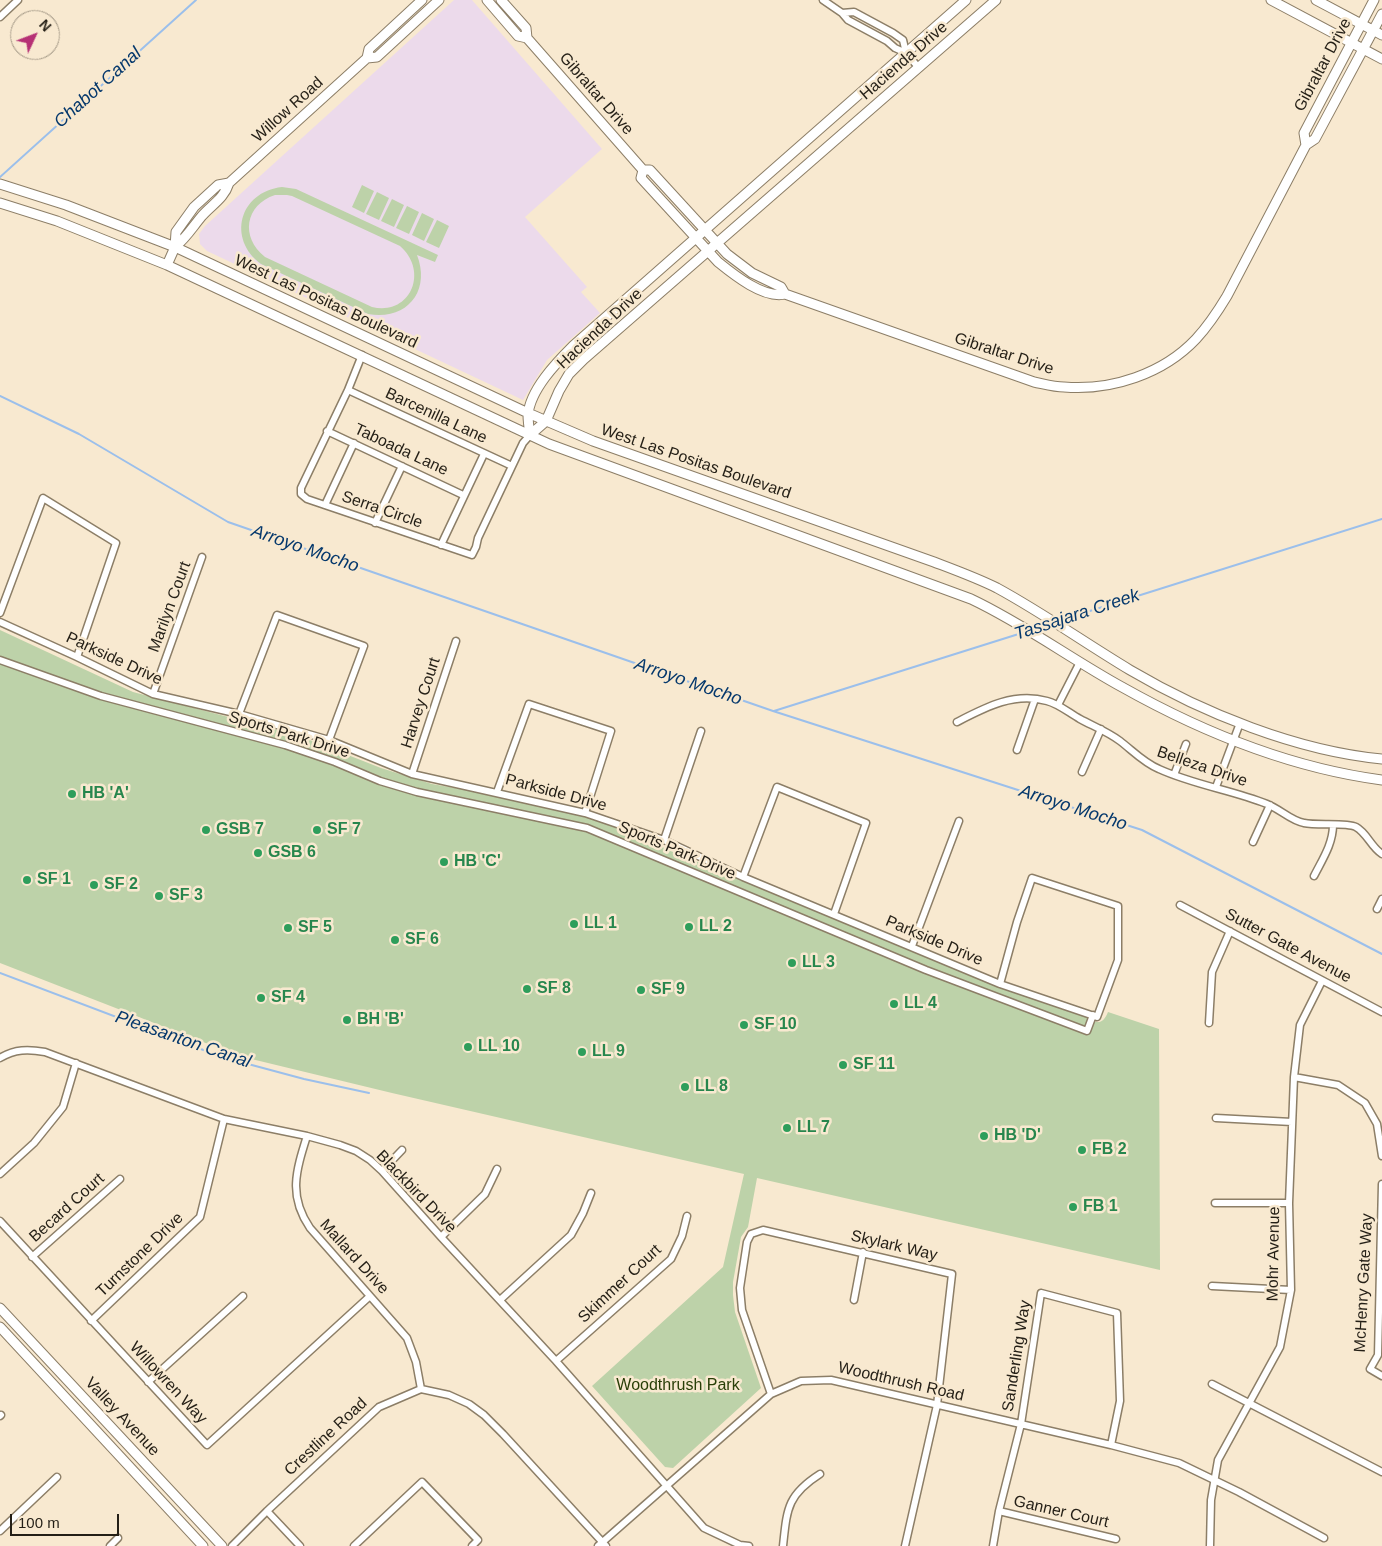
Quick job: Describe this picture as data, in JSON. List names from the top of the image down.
{
  "streets": {
    "main road": [
      "Hacienda Drive",
      "Gibraltar Drive",
      "Willow Road",
      "West Las Positas Boulevard",
      "Valley Avenue"
    ],
    "street": [
      "Barcenilla Lane",
      "Taboada Lane",
      "Serra Circle",
      "Marilyn Court",
      "Parkside Drive",
      "Harvey Court",
      "Sports Park Drive",
      "Belleza Drive",
      "Sutter Gate Avenue",
      "Blackbird Drive",
      "Becard Court",
      "Skylark Way",
      "Mohr Avenue",
      "Turnstone Drive",
      "Mallard Drive",
      "McHenry Gate Way",
      "Skimmer Court",
      "Sanderling Way",
      "Woodthrush Road",
      "Willowren Way",
      "Crestline Road",
      "Ganner Court"
    ]
  },
  "crossings": [
    ["Hacienda Drive", "Gibraltar Drive"],
    ["Hacienda Drive", "West Las Positas Boulevard"],
    ["Hacienda Drive", "Serra Circle"],
    ["Willow Road", "West Las Positas Boulevard"],
    ["West Las Positas Boulevard", "Serra Circle"],
    ["Barcenilla Lane", "Serra Circle"],
    ["Taboada Lane", "Serra Circle"],
    ["Marilyn Court", "Parkside Drive"],
    ["Parkside Drive", "Harvey Court"],
    ["Parkside Drive", "Sports Park Drive"],
    ["Sutter Gate Avenue", "Mohr Avenue"],
    ["Blackbird Drive", "Turnstone Drive"],
    ["Blackbird Drive", "Mallard Drive"],
    ["Blackbird Drive", "Skimmer Court"],
    ["Blackbird Drive", "Woodthrush Road"],
    ["Becard Court", "Willowren Way"],
    ["Skylark Way", "Woodthrush Road"],
    ["Mohr Avenue", "Woodthrush Road"],
    ["Turnstone Drive", "Willowren Way"],
    ["Mallard Drive", "Willowren Way"],
    ["Mallard Drive", "Crestline Road"],
    ["Sanderling Way", "Woodthrush Road"]
  ],
  "water": [
    "Chabot Canal",
    "Arroyo Mocho",
    "Tassajara Creek",
    "Pleasanton Canal"
  ],
  "parks": ["Woodthrush Park"],
  "places": [
    "HB 'A'",
    "GSB 7",
    "SF 7",
    "GSB 6",
    "HB 'C'",
    "SF 1",
    "SF 2",
    "SF 3",
    "LL 1",
    "LL 2",
    "SF 5",
    "SF 6",
    "LL 3",
    "SF 8",
    "SF 9",
    "SF 4",
    "LL 4",
    "BH 'B'",
    "SF 10",
    "LL 10",
    "LL 9",
    "SF 11",
    "LL 8",
    "LL 7",
    "HB 'D'",
    "FB 2",
    "FB 1"
  ],
  "scale_bar": "100 m",
  "north": "top right"
}
